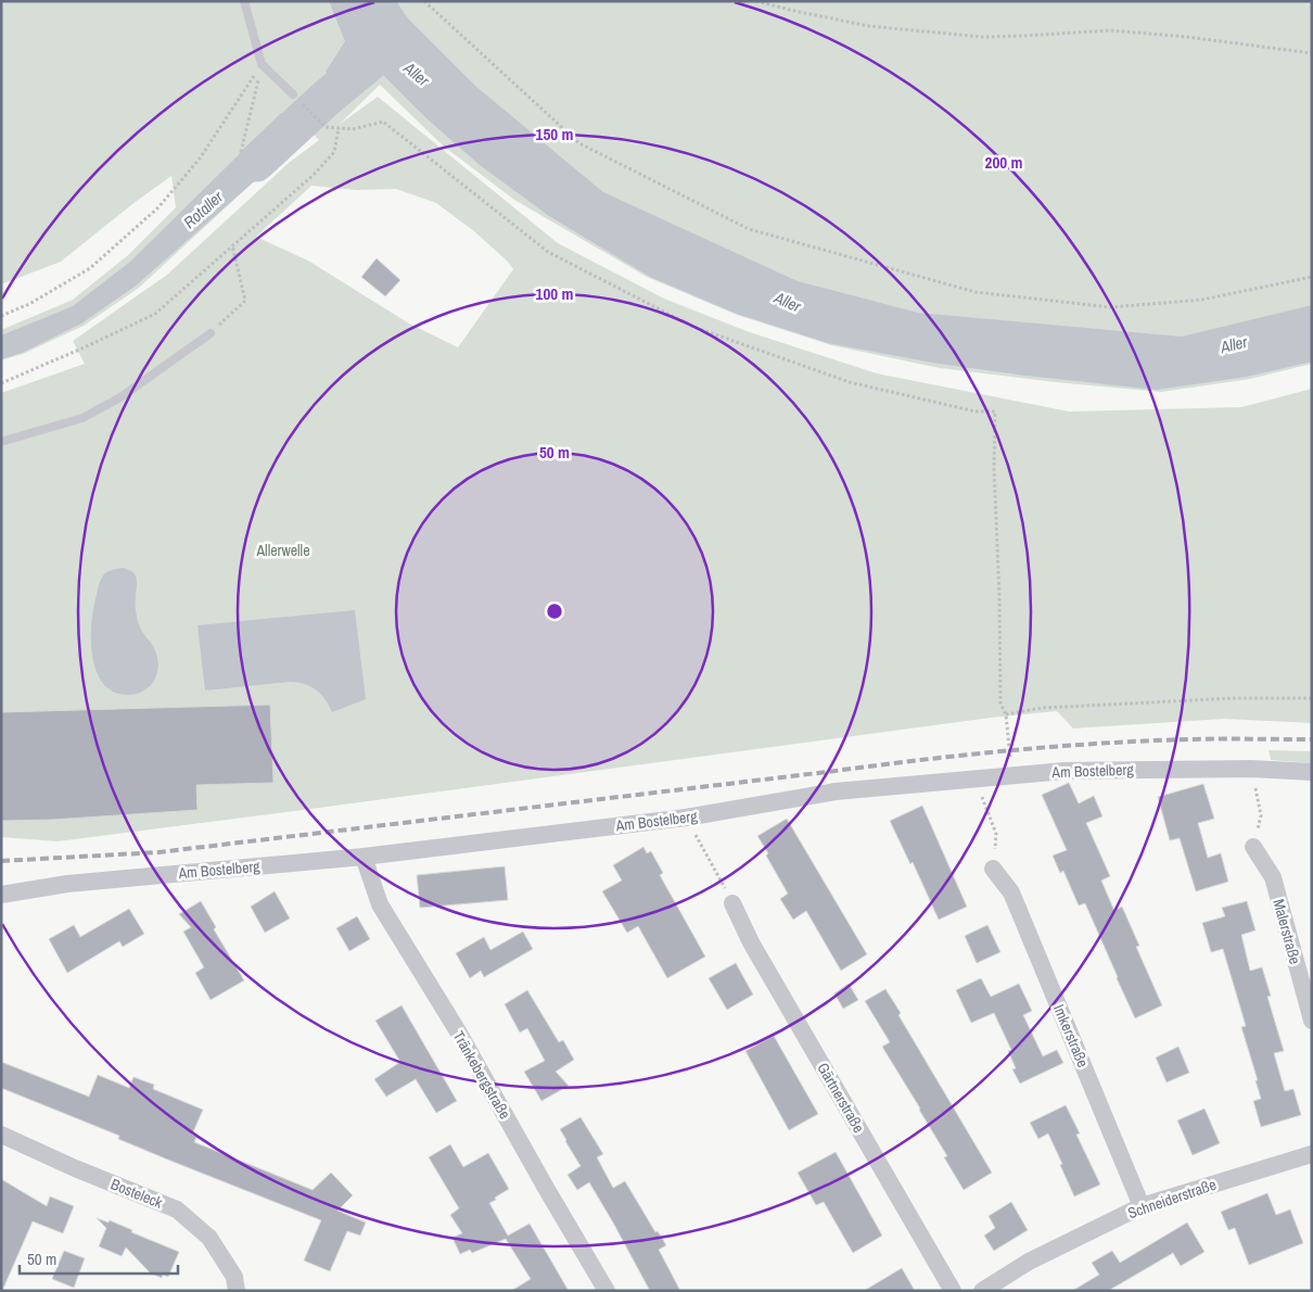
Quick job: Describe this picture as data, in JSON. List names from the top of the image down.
{
  "streets": {
    "street": [
      "Am Bostelberg",
      "Malerstraße",
      "Imkerstraße",
      "Tränkebergstraße",
      "Gärtnerstraße",
      "Bosteleck",
      "Schneiderstraße"
    ]
  },
  "crossings": [
    ["Am Bostelberg", "Tränkebergstraße"],
    ["Imkerstraße", "Schneiderstraße"]
  ],
  "water": ["Aller", "Rotaller"],
  "parks": ["Allerwelle"],
  "scale_bar": "50 m",
  "rings": [
    "150 m",
    "200 m",
    "100 m",
    "50 m"
  ]
}
